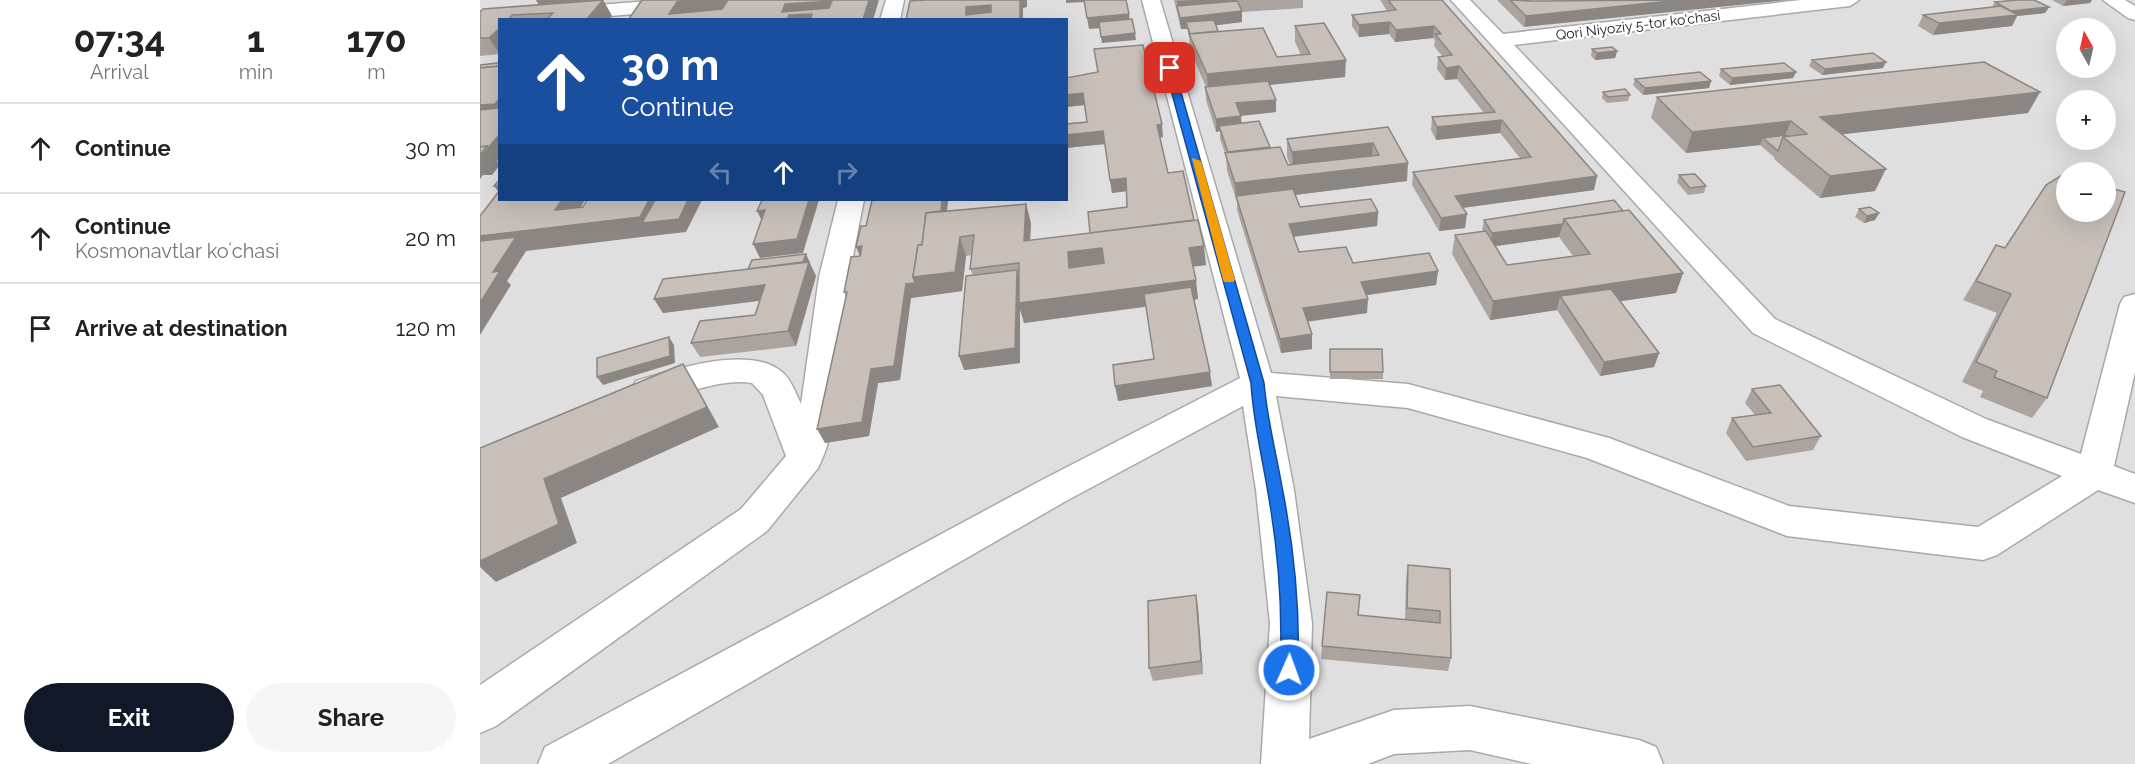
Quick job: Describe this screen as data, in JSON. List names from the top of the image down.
{
  "streets": {
    "street": ["Qori Niyoziy 5-tor ko'chasi"]
  },
  "north": "top",
  "page": {
    "eta": [
      "07:34",
      "Arrival",
      "1",
      "min",
      "170",
      "m"
    ],
    "map_buttons": ["+", "−"],
    "turn": ["30 m", "Continue"],
    "list": [
      {
        "name": "Continue",
        "value": "30 m"
      },
      {
        "name": "Continue",
        "note": "Kosmonavtlar koʻchasi",
        "value": "20 m"
      },
      {
        "name": "Arrive at destination",
        "value": "120 m"
      }
    ],
    "buttons": ["Exit", "Share"]
  }
}
